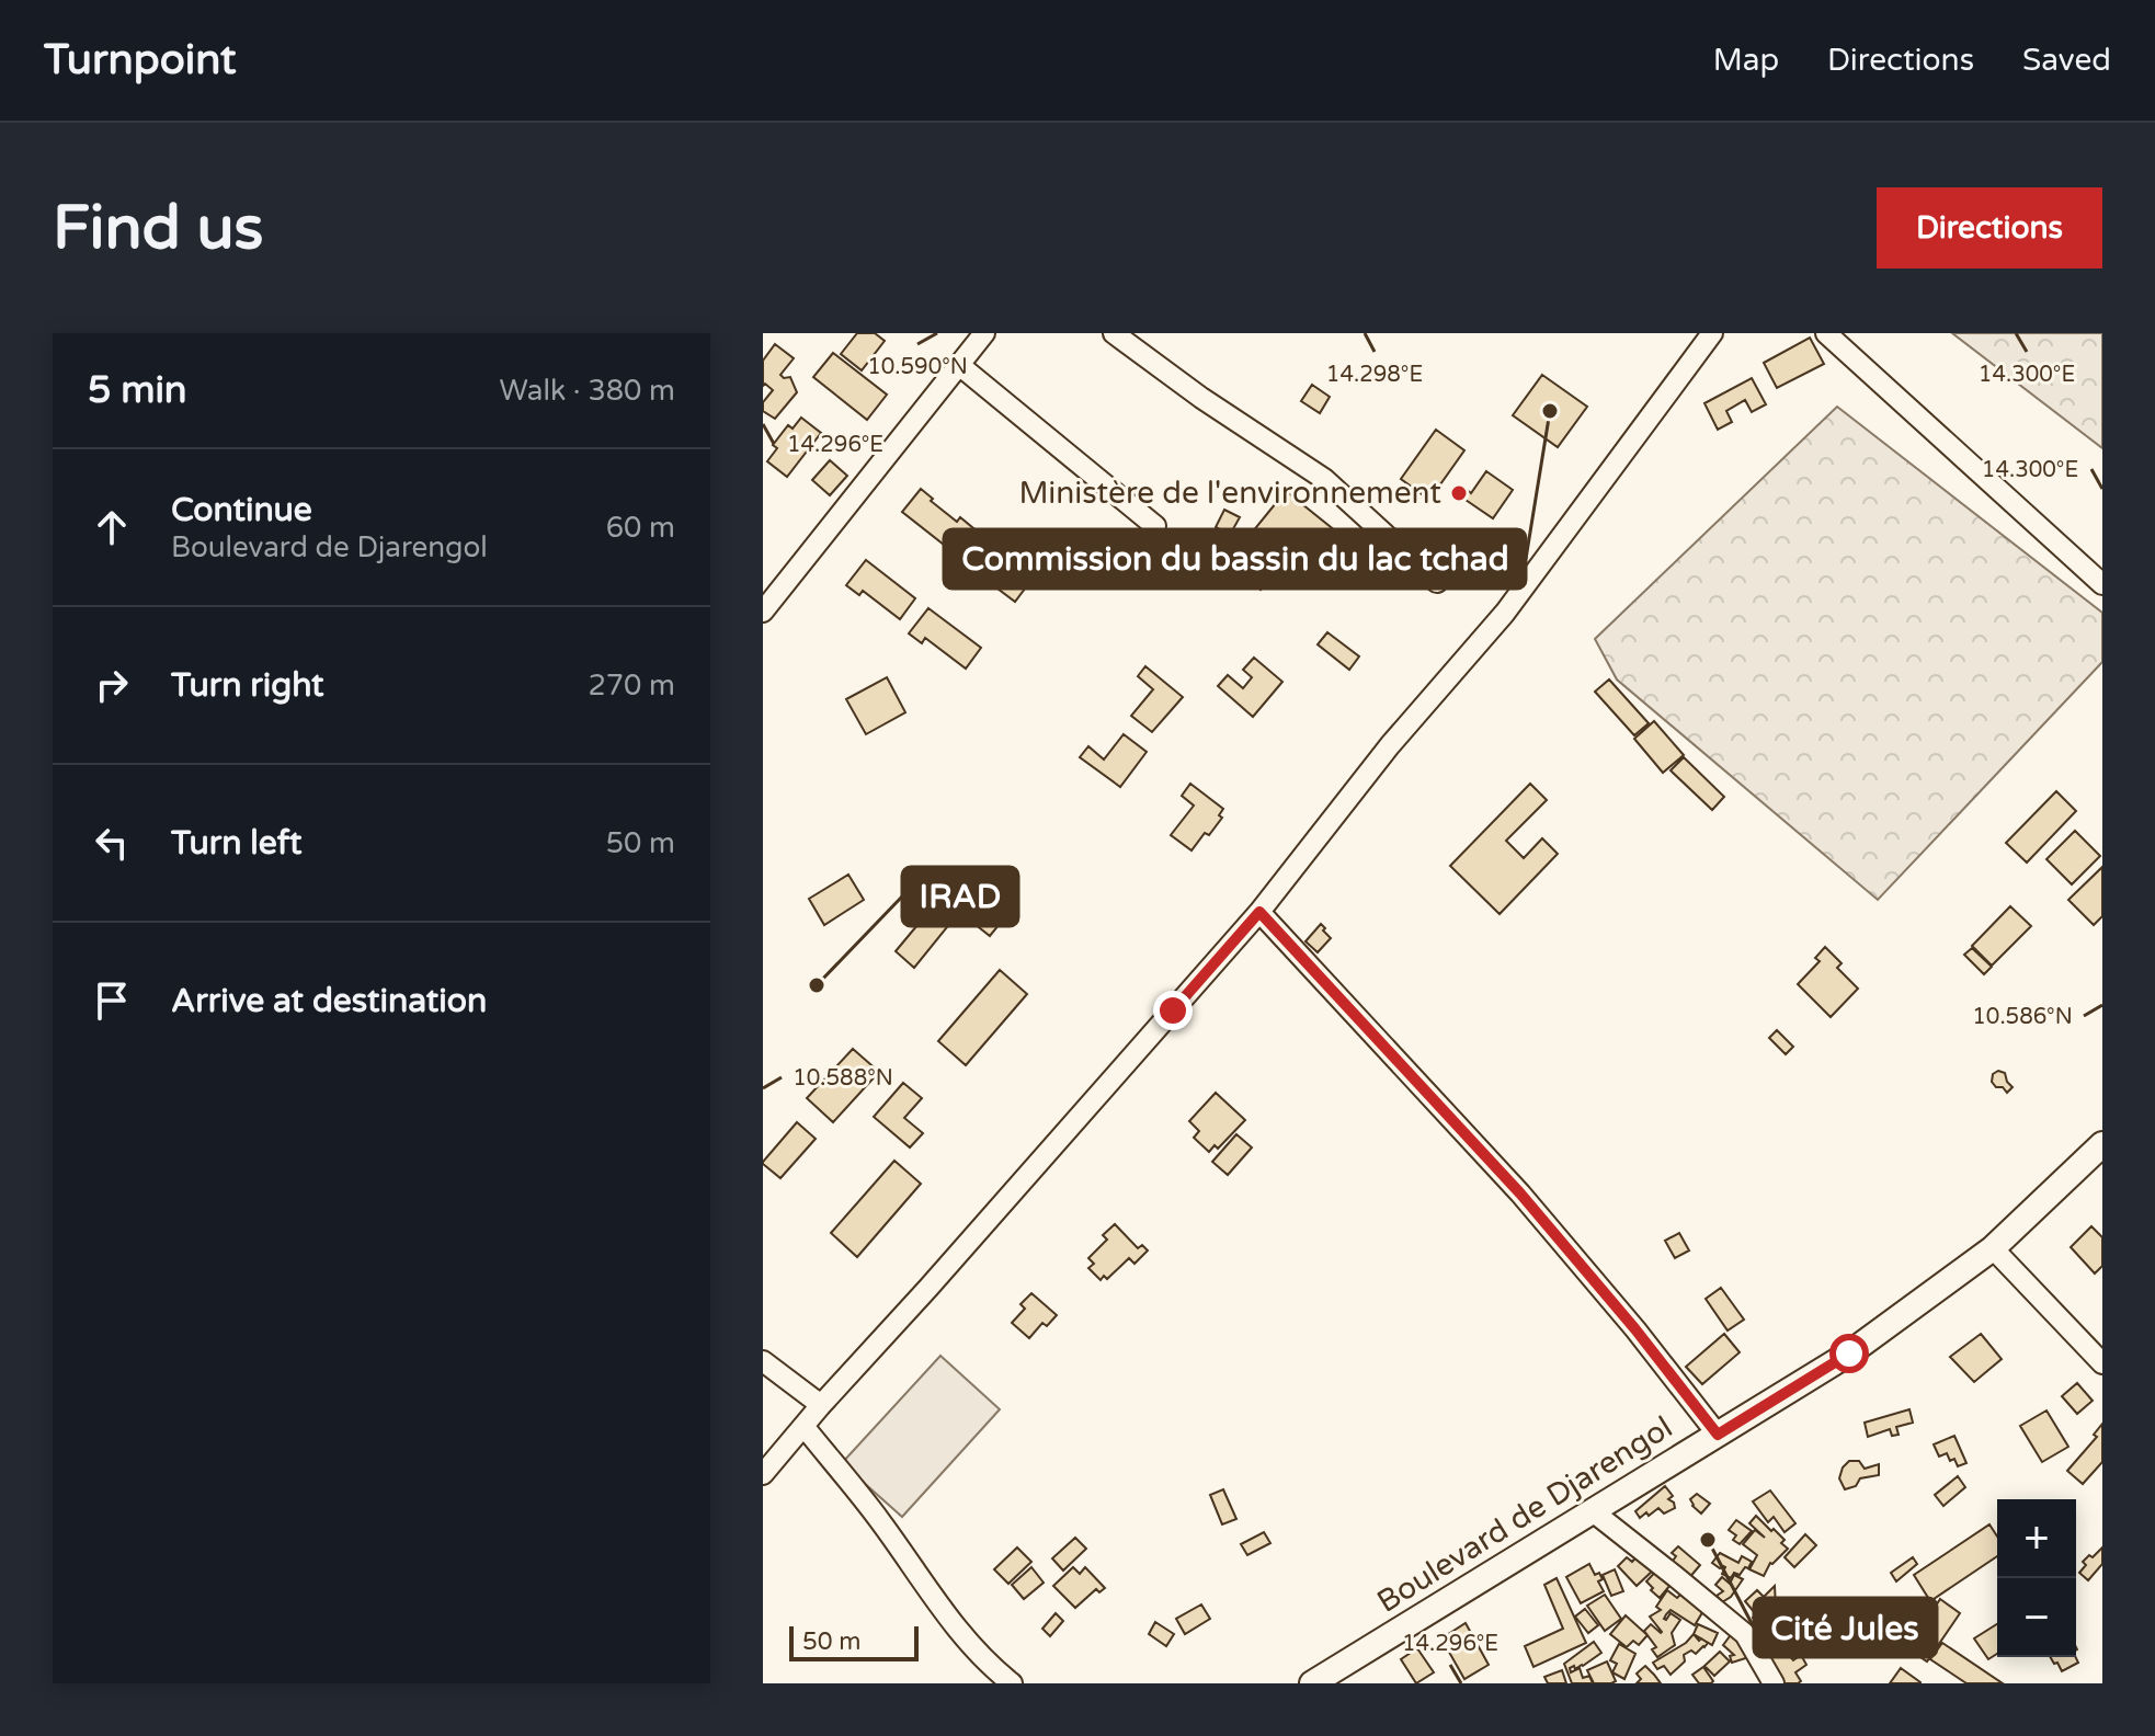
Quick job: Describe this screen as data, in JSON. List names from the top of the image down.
{
  "streets": {
    "main road": ["Boulevard de Djarengol"]
  },
  "places": [
    "Commission du bassin du lac tchad",
    "Ministère de l'environnement",
    "IRAD",
    "Cité Jules"
  ],
  "scale_bar": "50 m",
  "page": {
    "header": "Turnpoint",
    "nav": ["Map", "Directions", "Saved"],
    "buttons": "Directions",
    "title": "Find us",
    "heading": ["5 min", "Walk · 380 m"],
    "list": [
      ["Continue", "Boulevard de Djarengol", "60 m"],
      ["Turn right", "270 m"],
      ["Turn left", "50 m"],
      "Arrive at destination"
    ],
    "map_buttons": ["+", "−"],
    "scale": "50 m"
  },
  "coordinates": [
    "10.590°N",
    "14.298°E",
    "14.300°E",
    "14.296°E",
    "10.586°N",
    "10.588°N"
  ]
}
